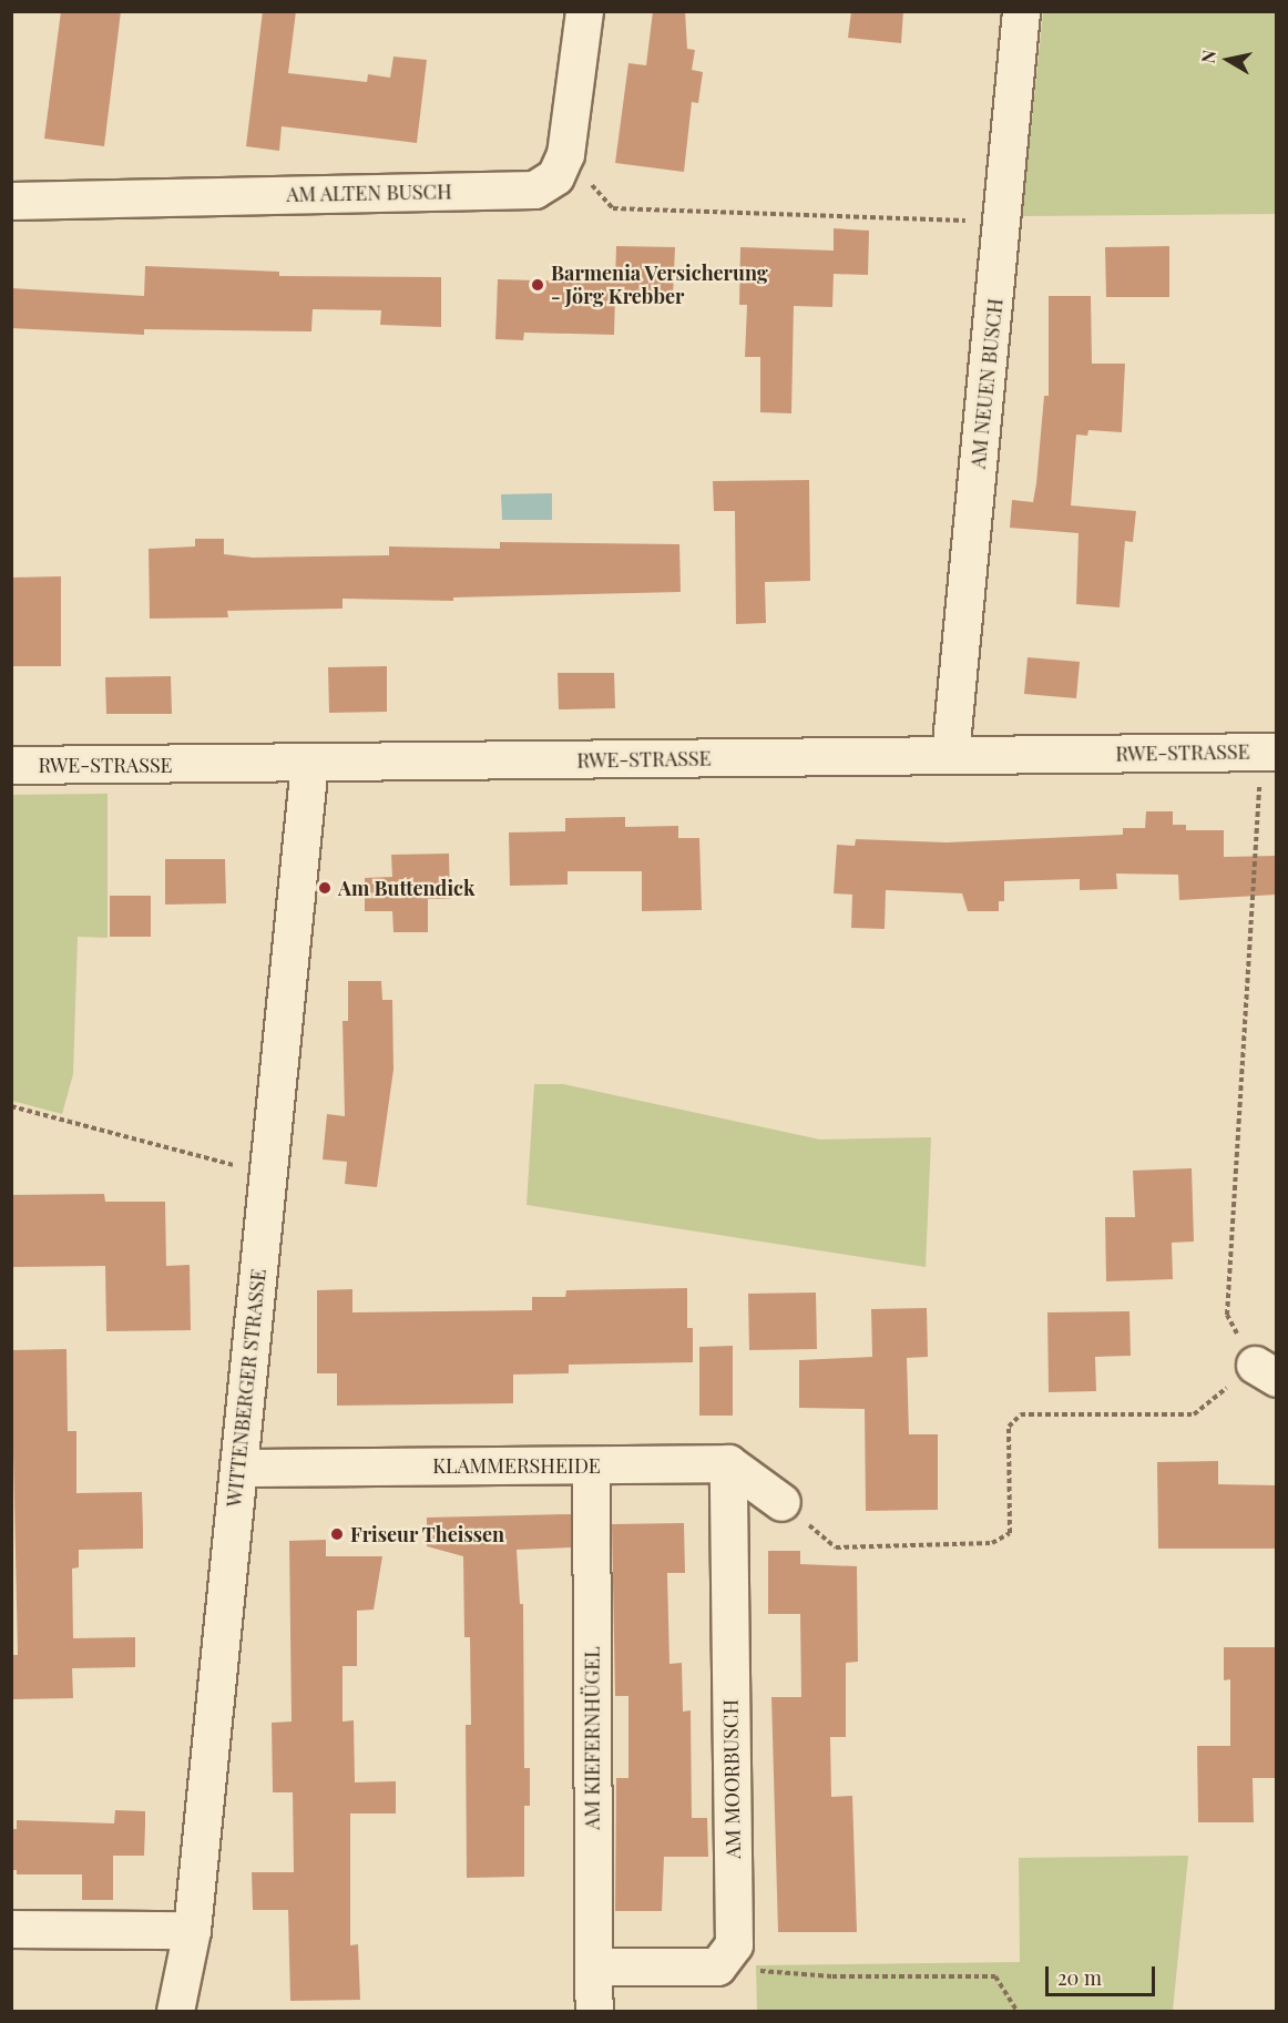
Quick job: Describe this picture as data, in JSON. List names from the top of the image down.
{
  "streets": {
    "street": [
      "AM ALTEN BUSCH",
      "AM NEUEN BUSCH",
      "RWE-STRASSE",
      "WITTENBERGER STRASSE",
      "KLAMMERSHEIDE",
      "AM KIEFERNHÜGEL",
      "AM MOORBUSCH"
    ]
  },
  "crossings": [
    ["AM NEUEN BUSCH", "RWE-STRASSE"],
    ["RWE-STRASSE", "WITTENBERGER STRASSE"],
    ["WITTENBERGER STRASSE", "KLAMMERSHEIDE"],
    ["KLAMMERSHEIDE", "AM KIEFERNHÜGEL"],
    ["KLAMMERSHEIDE", "AM MOORBUSCH"]
  ],
  "places": ["Barmenia Versicherung - Jörg Krebber", "Am Buttendick", "Friseur Theissen"],
  "scale_bar": "20 m",
  "north": "left"
}
